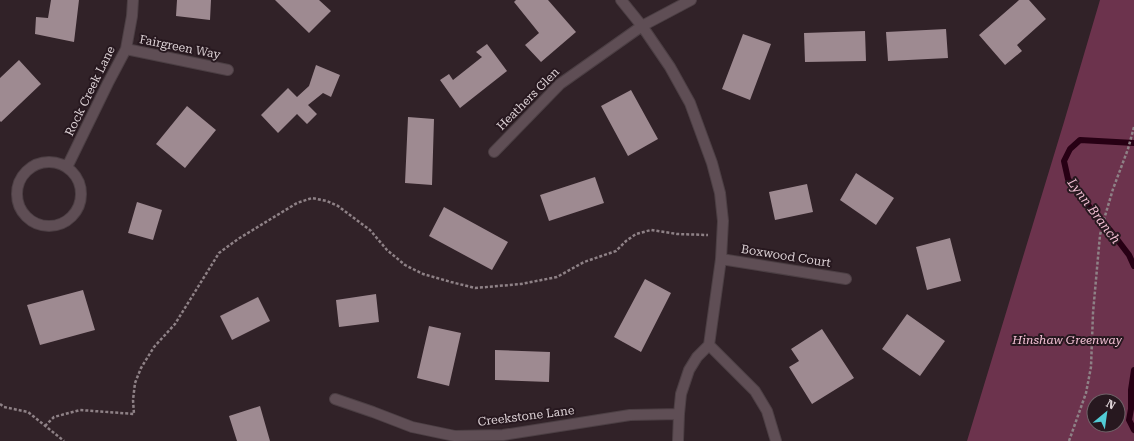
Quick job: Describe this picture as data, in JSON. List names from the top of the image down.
{
  "streets": {
    "street": [
      "Fairgreen Way",
      "Rock Creek Lane",
      "Heathers Glen",
      "Boxwood Court",
      "Creekstone Lane"
    ]
  },
  "crossings": [
    ["Fairgreen Way", "Rock Creek Lane"]
  ],
  "water": ["Lynn Branch"],
  "parks": ["Hinshaw Greenway"],
  "north": "top right"
}
